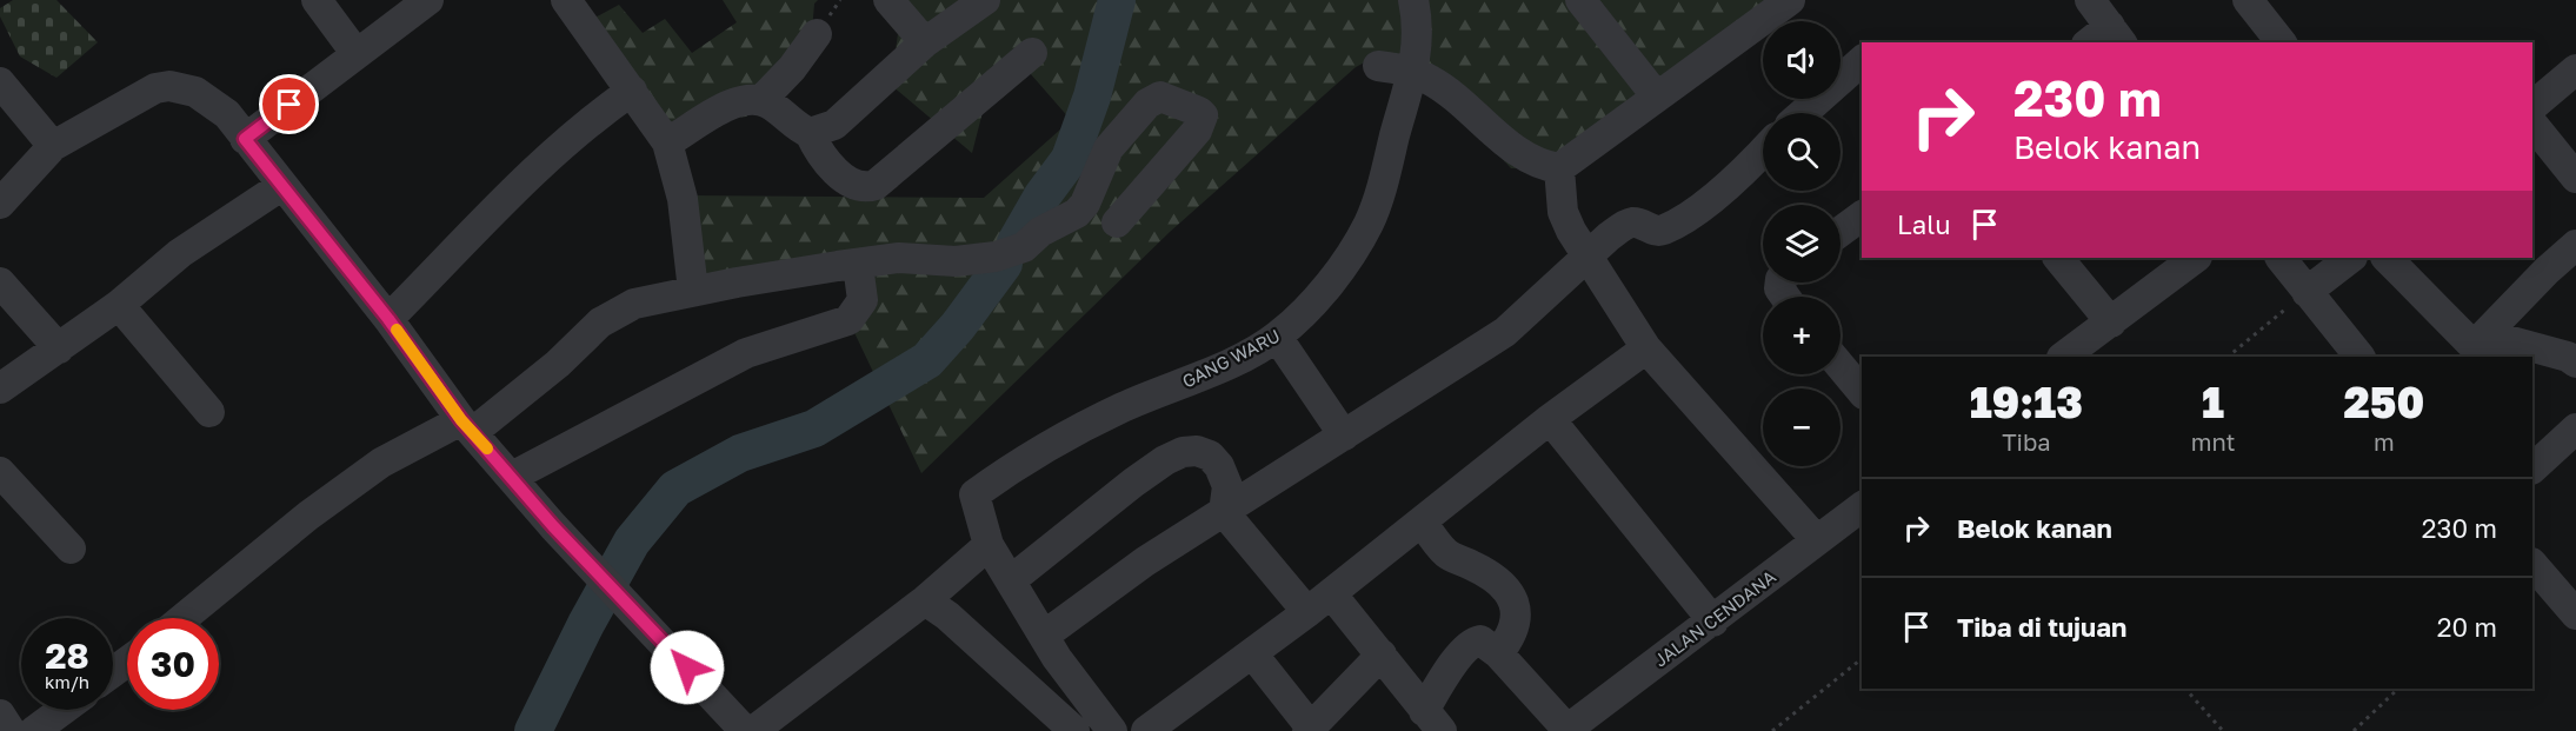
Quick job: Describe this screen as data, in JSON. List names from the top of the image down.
{
  "streets": {
    "street": ["GANG WARU", "JALAN CENDANA"]
  },
  "page": {
    "map_buttons": ["+", "−"],
    "turn": ["230 m", "Belok kanan"],
    "then": "Lalu",
    "eta": [
      "19:13",
      "Tiba",
      "1",
      "mnt",
      "250",
      "m"
    ],
    "list": [
      {
        "name": "Belok kanan",
        "value": "230 m"
      },
      {
        "name": "Tiba di tujuan",
        "value": "20 m"
      }
    ],
    "speed": "28 km/h",
    "limit": "30"
  }
}
